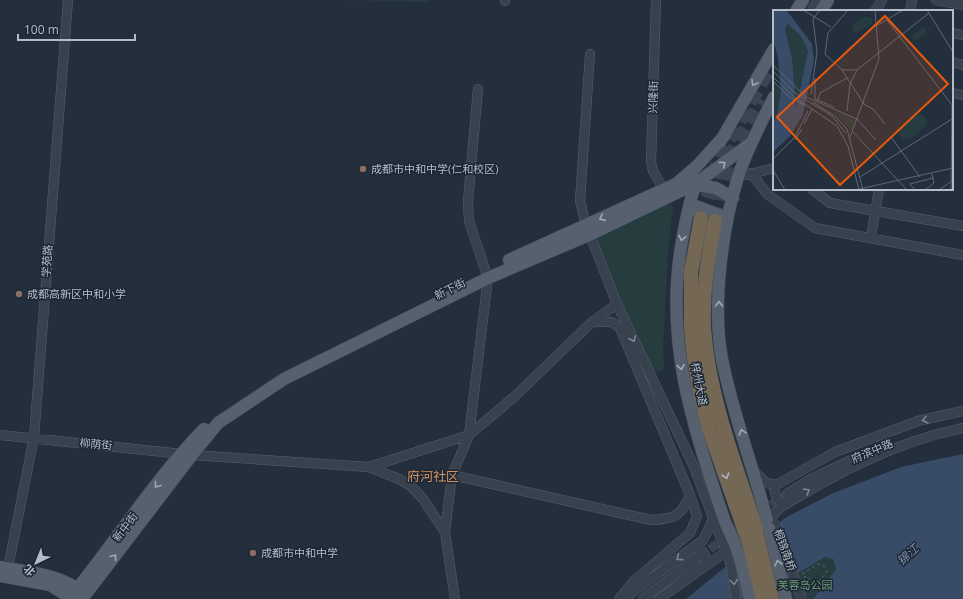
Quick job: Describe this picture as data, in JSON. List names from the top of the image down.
{
  "streets": {
    "highway": ["梓州大道", "桐锦南桥"],
    "main road": ["新下街", "新中街"],
    "street": [
      "兴隆街",
      "学苑路",
      "柳荫街",
      "府滨中路"
    ]
  },
  "crossings": [
    ["兴隆街", "新下街"],
    ["学苑路", "柳荫街"],
    ["新下街", "柳荫街"],
    ["新下街", "新中街"],
    ["梓州大道", "桐锦南桥"],
    ["柳荫街", "新中街"]
  ],
  "districts": ["府河社区"],
  "water": ["锦江"],
  "parks": ["芙蓉岛公园"],
  "places": ["成都市中和中学(仁和校区)", "成都高新区中和小学", "成都市中和中学"],
  "scale_bar": "100 m",
  "north": "bottom left"
}
